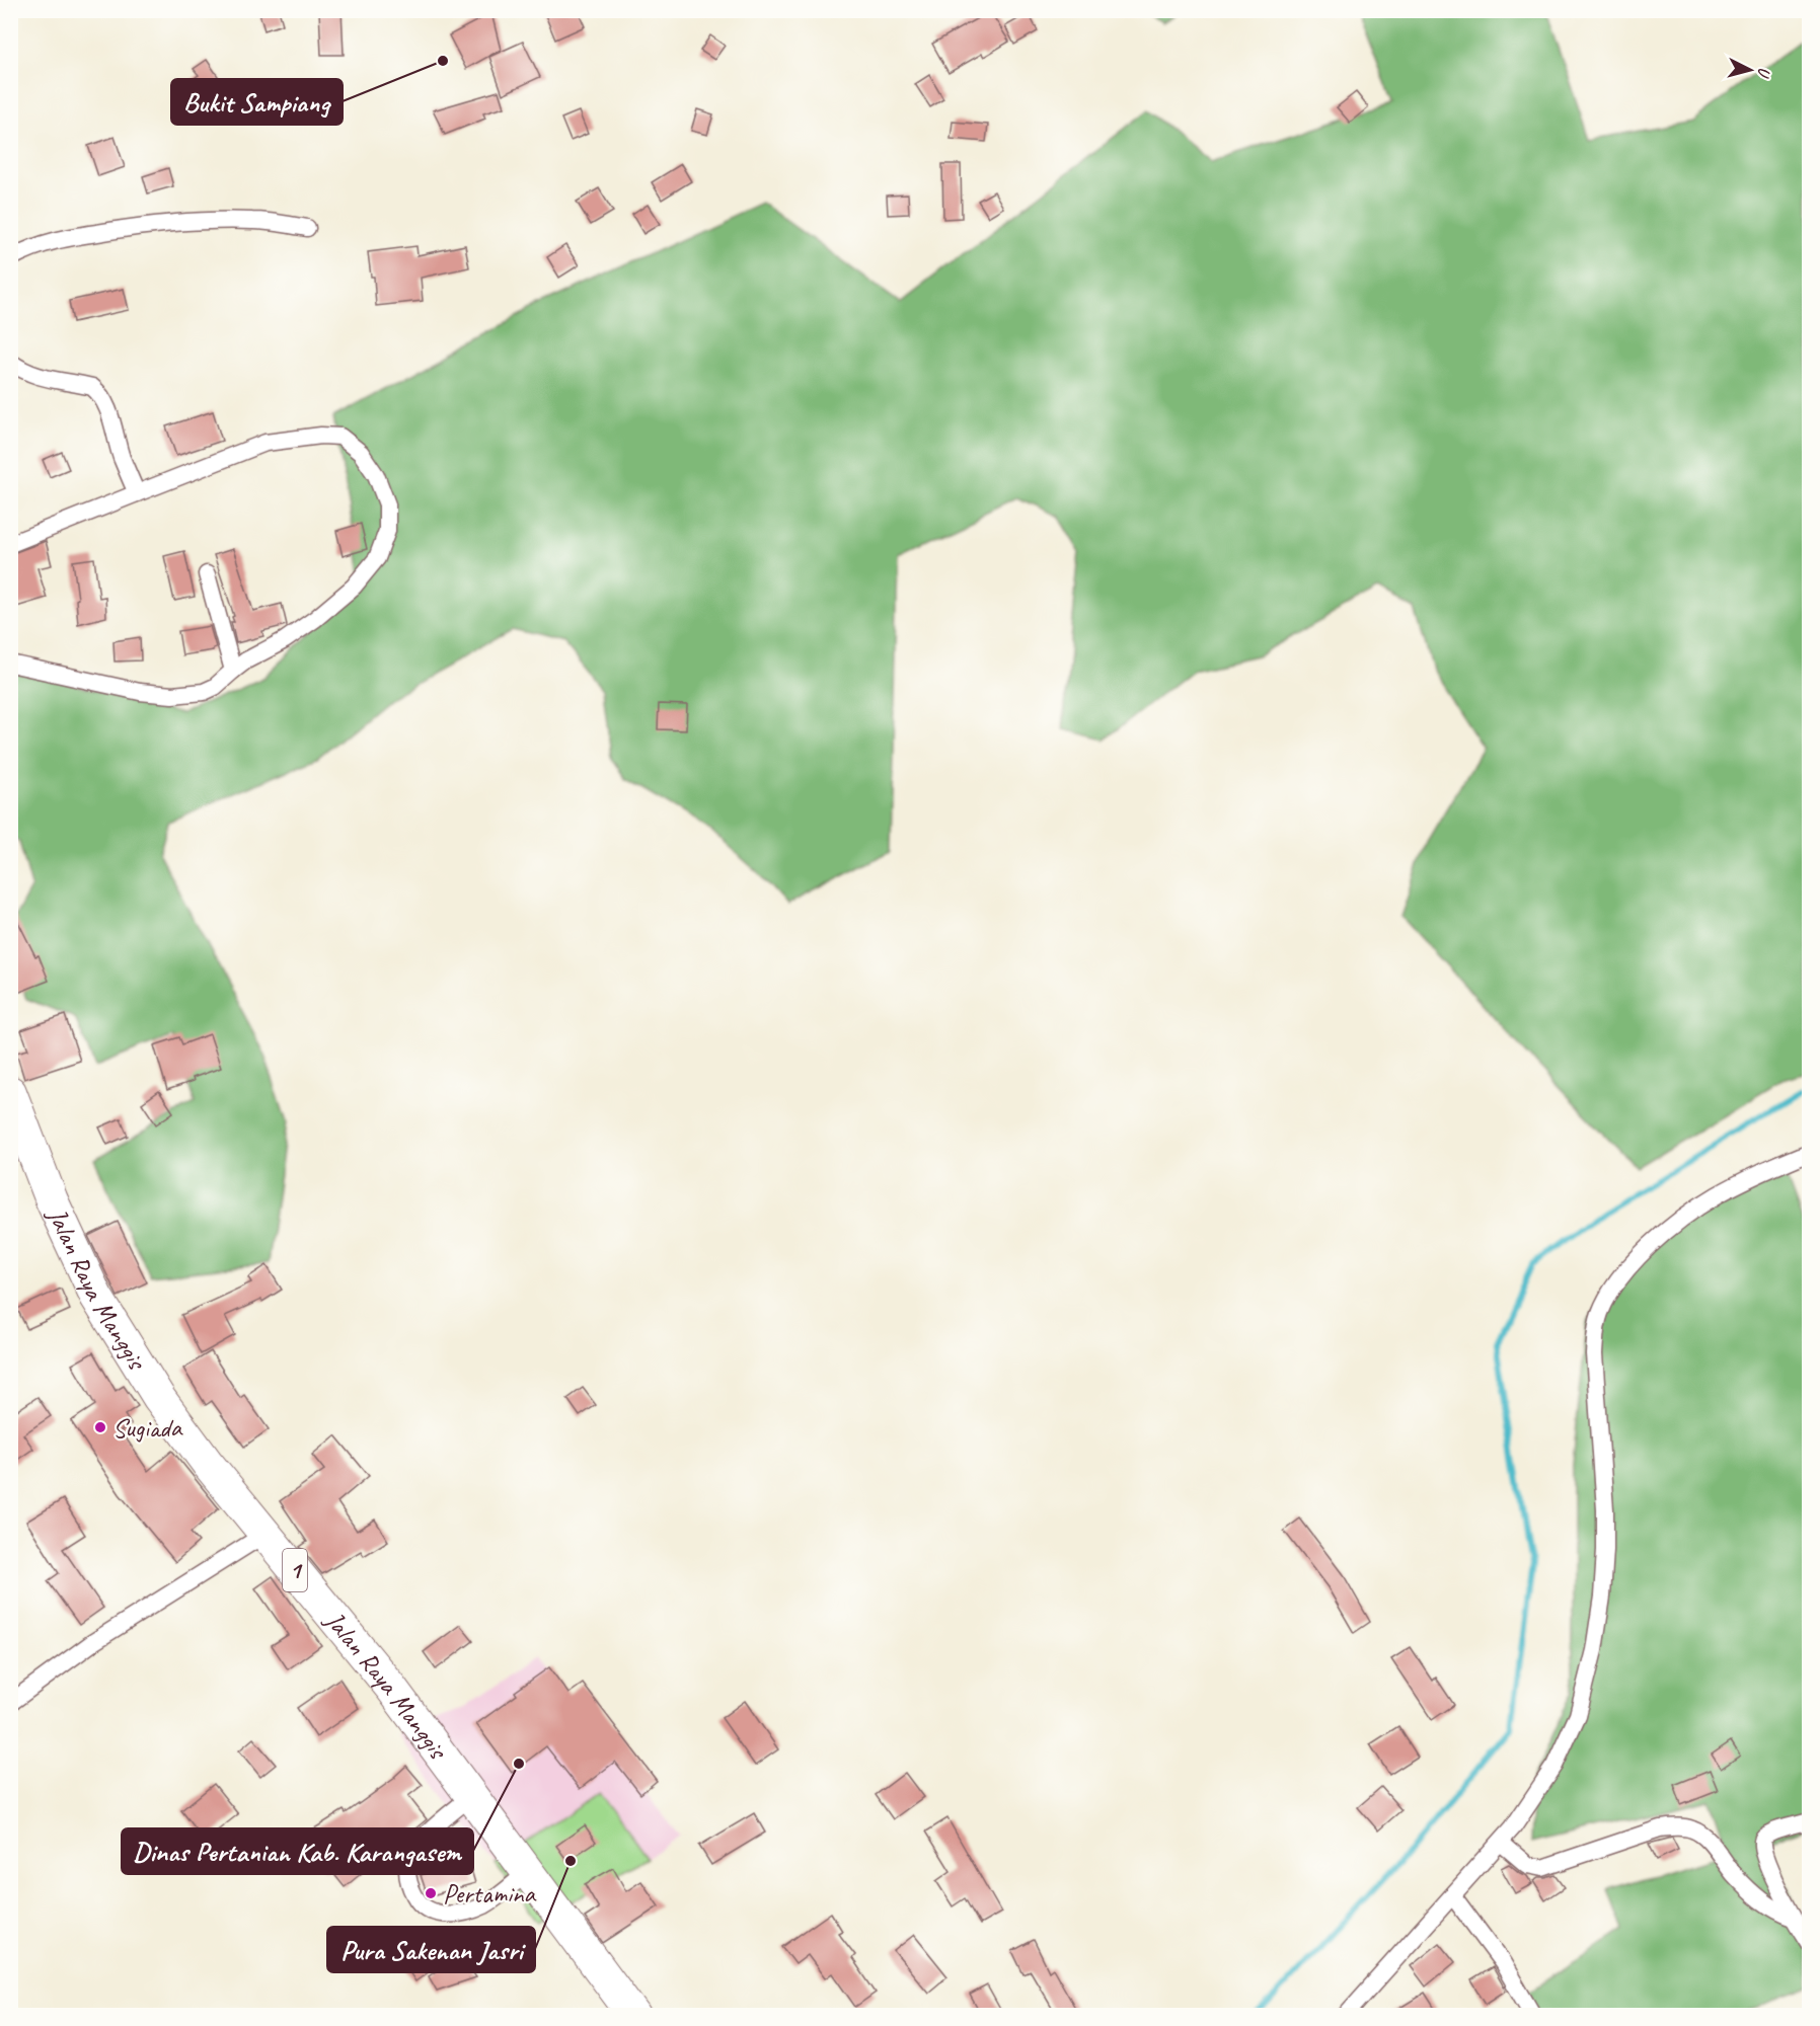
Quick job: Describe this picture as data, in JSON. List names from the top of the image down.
{
  "streets": {
    "highway": ["Jalan Raya Manggis", "1"]
  },
  "places": [
    "Bukit Sampiang",
    "Sugiada",
    "Dinas Pertanian Kab. Karangasem",
    "Pura Sakenan Jasri",
    "Pertamina"
  ],
  "north": "right"
}
